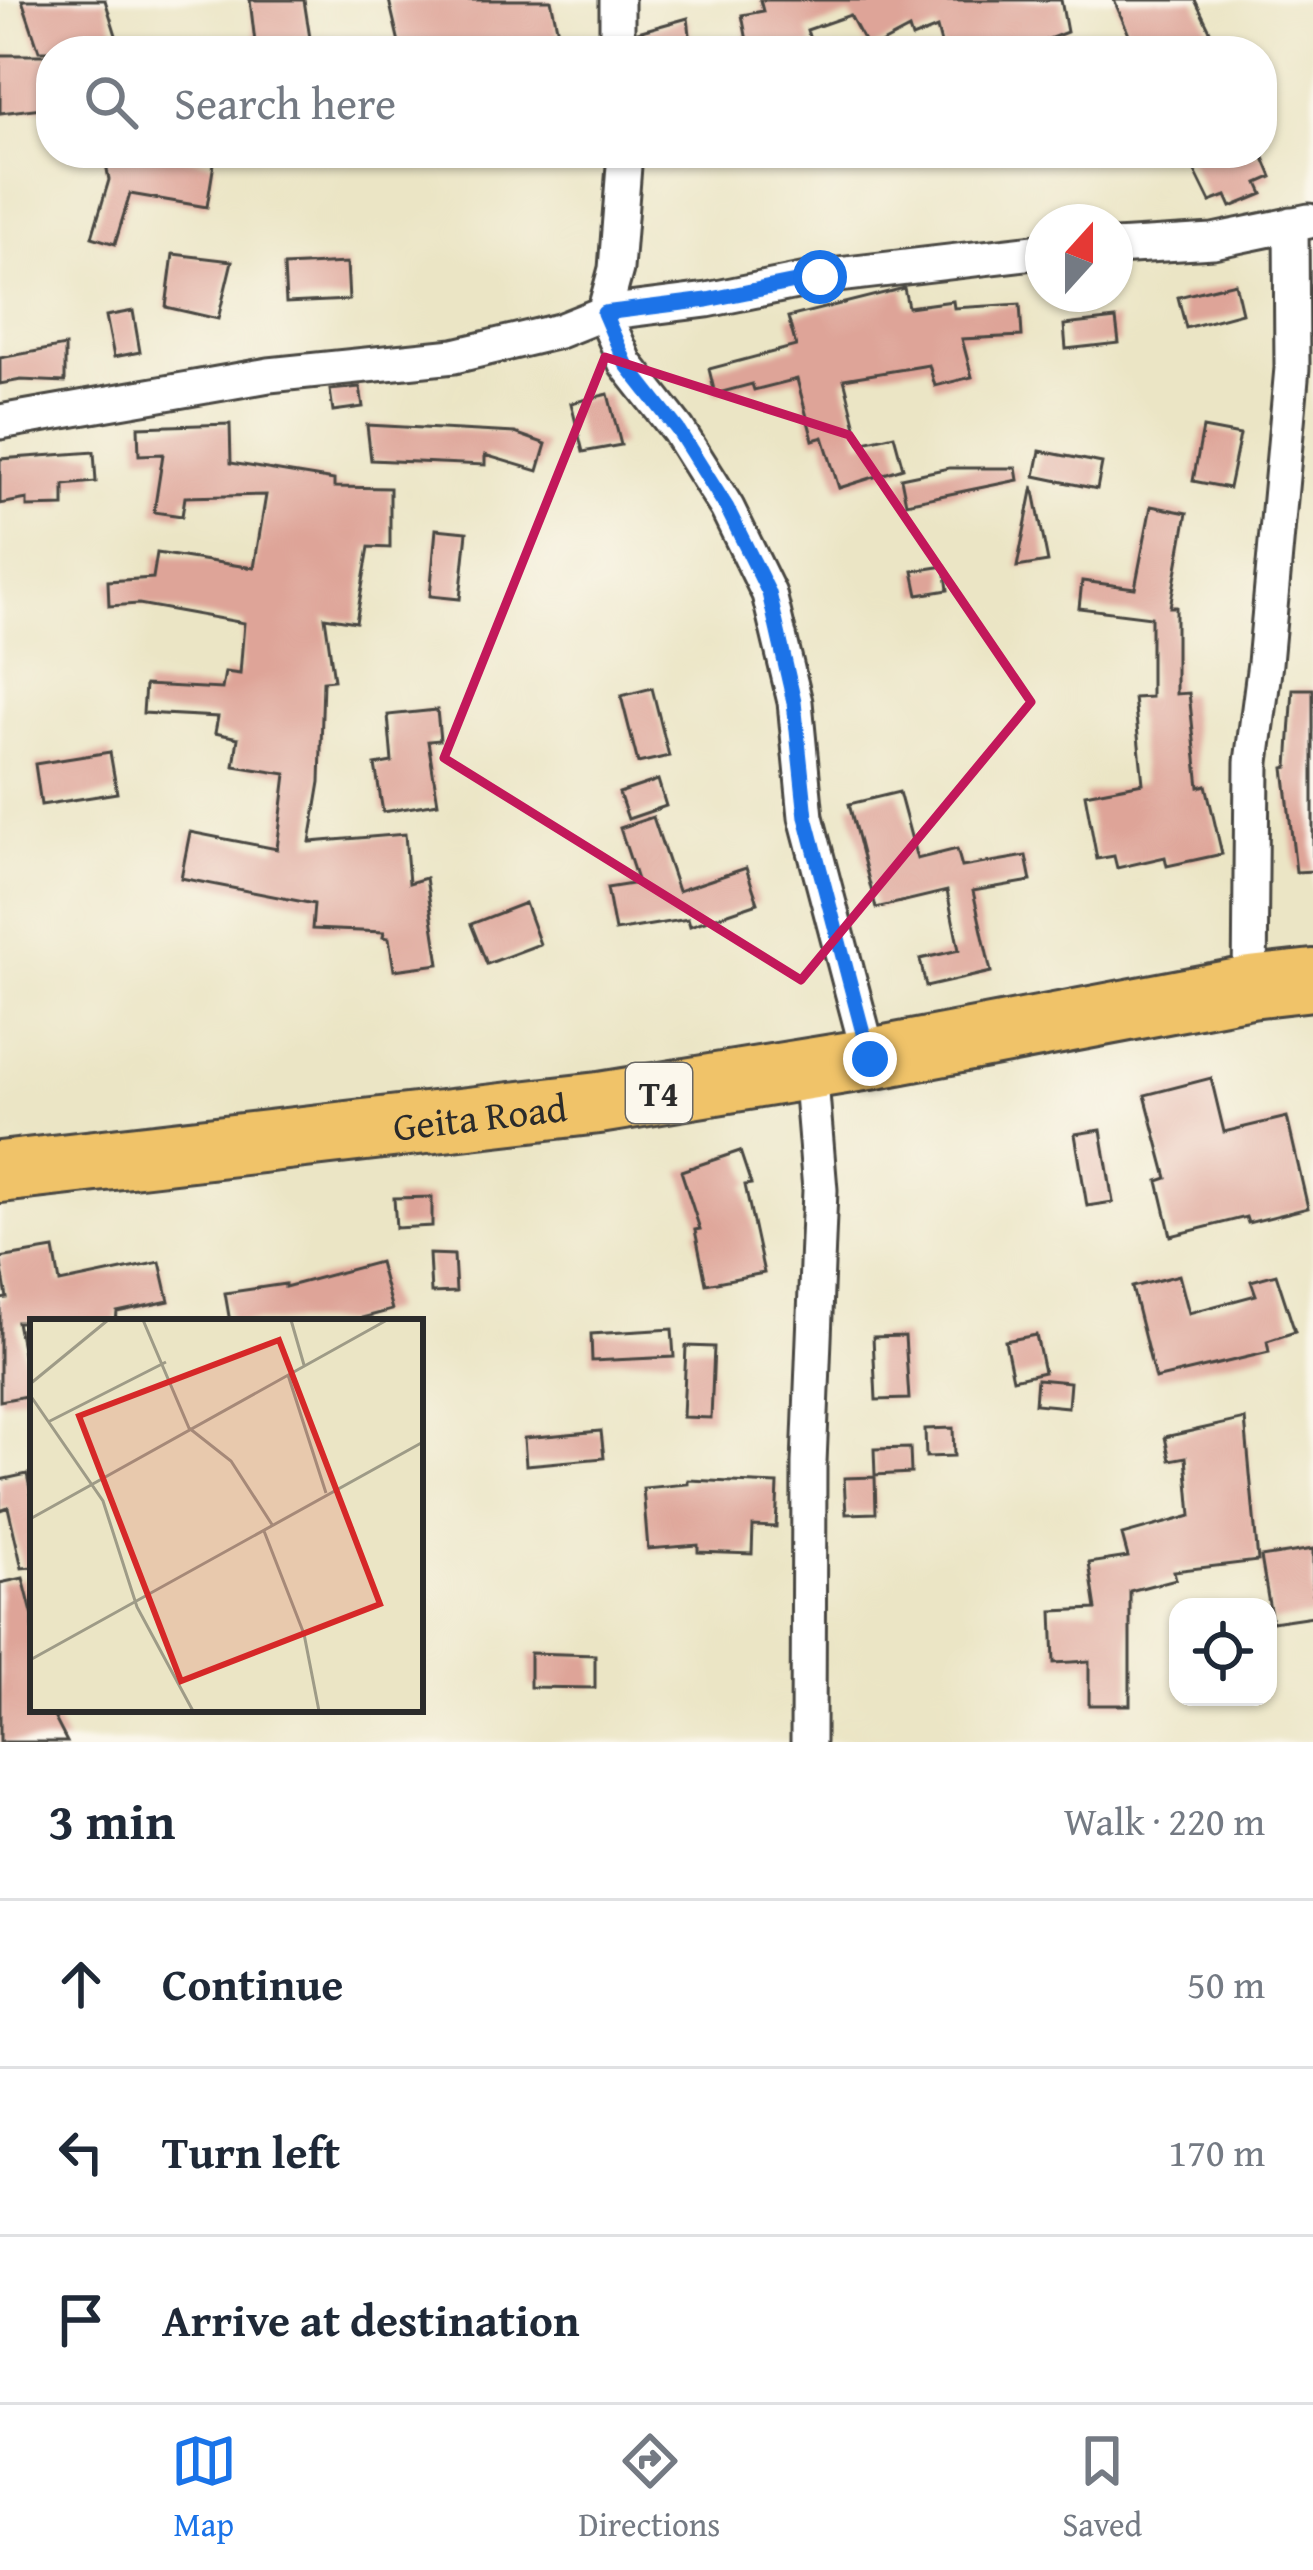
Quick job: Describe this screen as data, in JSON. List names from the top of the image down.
{
  "streets": {
    "highway": ["T4", "Geita Road"]
  },
  "north": "top",
  "page": {
    "search": "Search here",
    "heading": ["3 min", "Walk · 220 m"],
    "list": [
      ["Continue", "50 m"],
      ["Turn left", "170 m"],
      "Arrive at destination"
    ],
    "nav": ["Map", "Directions", "Saved"]
  }
}
